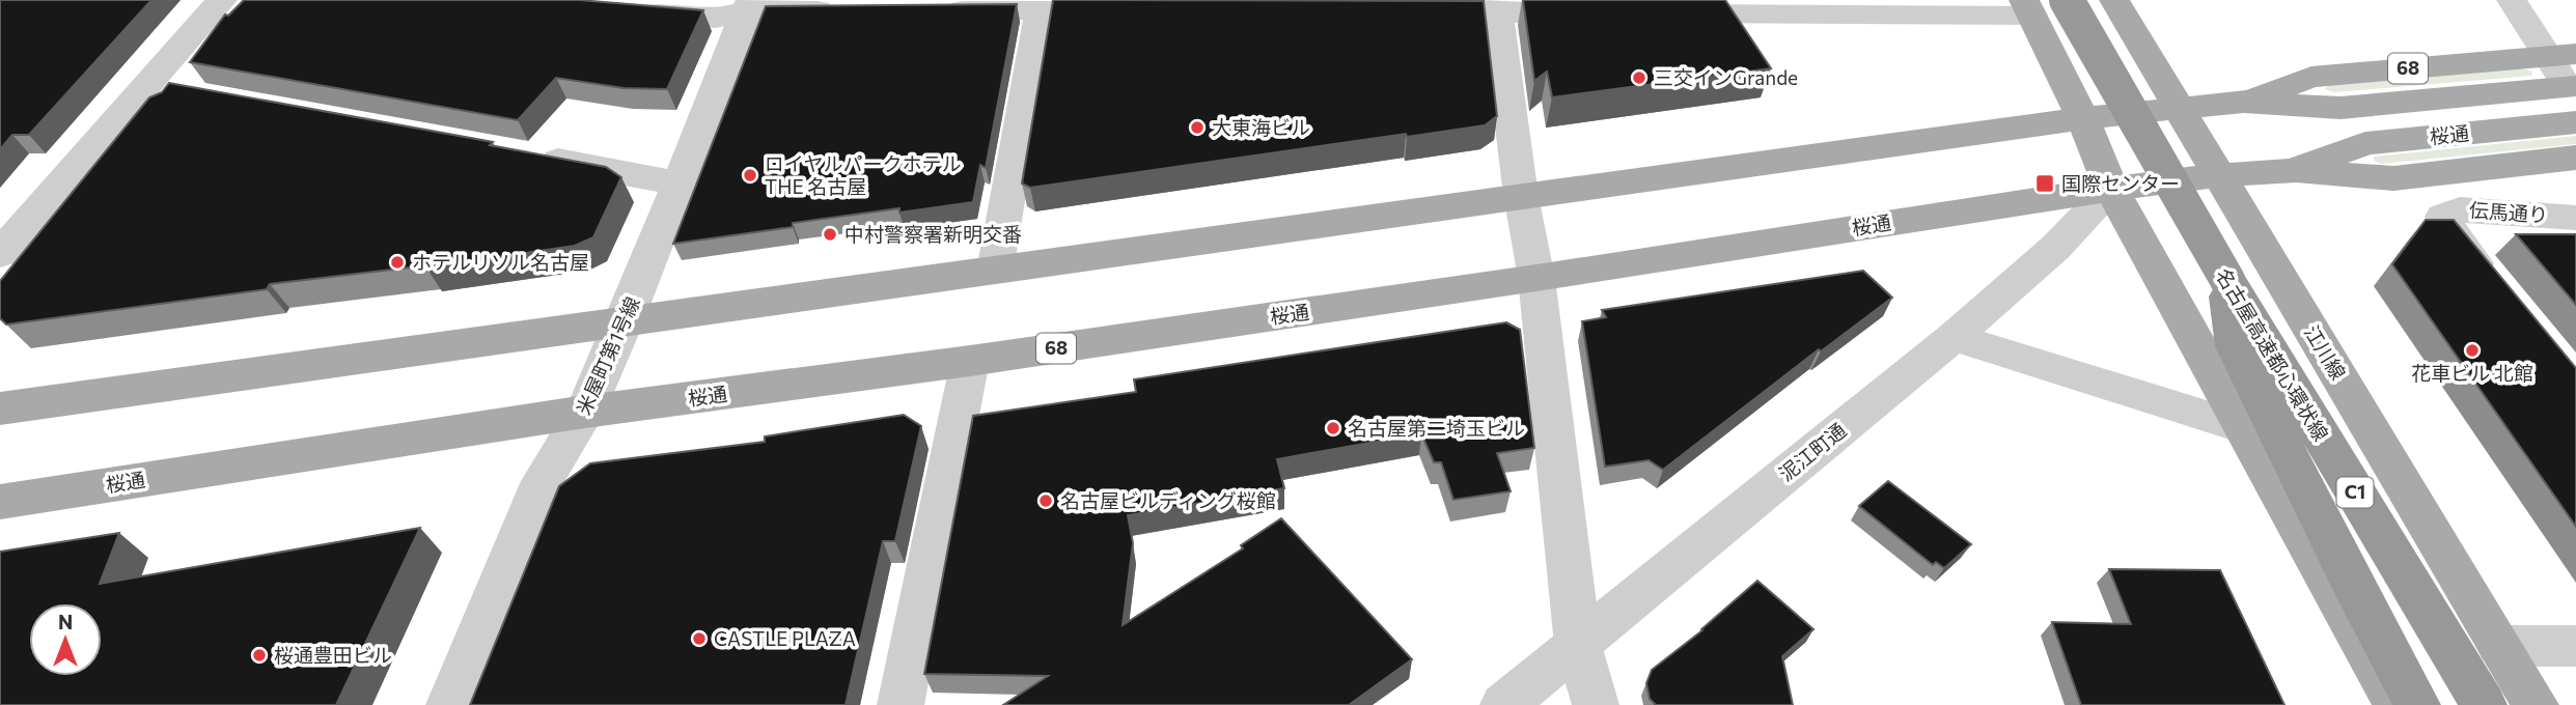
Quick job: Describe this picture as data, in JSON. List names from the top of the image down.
{
  "streets": {
    "highway": ["名古屋高速都心環状線", "C1"],
    "main road": ["68", "桜通", "江川線"],
    "street": ["伝馬通り", "米屋町第1号線", "泥江町通"]
  },
  "crossings": [
    ["68", "桜通"],
    ["桜通", "江川線"],
    ["桜通", "米屋町第1号線"],
    ["桜通", "泥江町通"]
  ],
  "places": {
    "other": [
      "三交インGrande",
      "大東海ビル",
      "ロイヤルパークホテル THE 名古屋",
      "中村警察署新明交番",
      "ホテルリソル名古屋",
      "花車ビル 北館",
      "名古屋第二埼玉ビル",
      "名古屋ビルディング桜館",
      "CASTLE PLAZA",
      "桜通豊田ビル"
    ],
    "transit": ["国際センター"]
  },
  "north": "top"
}
